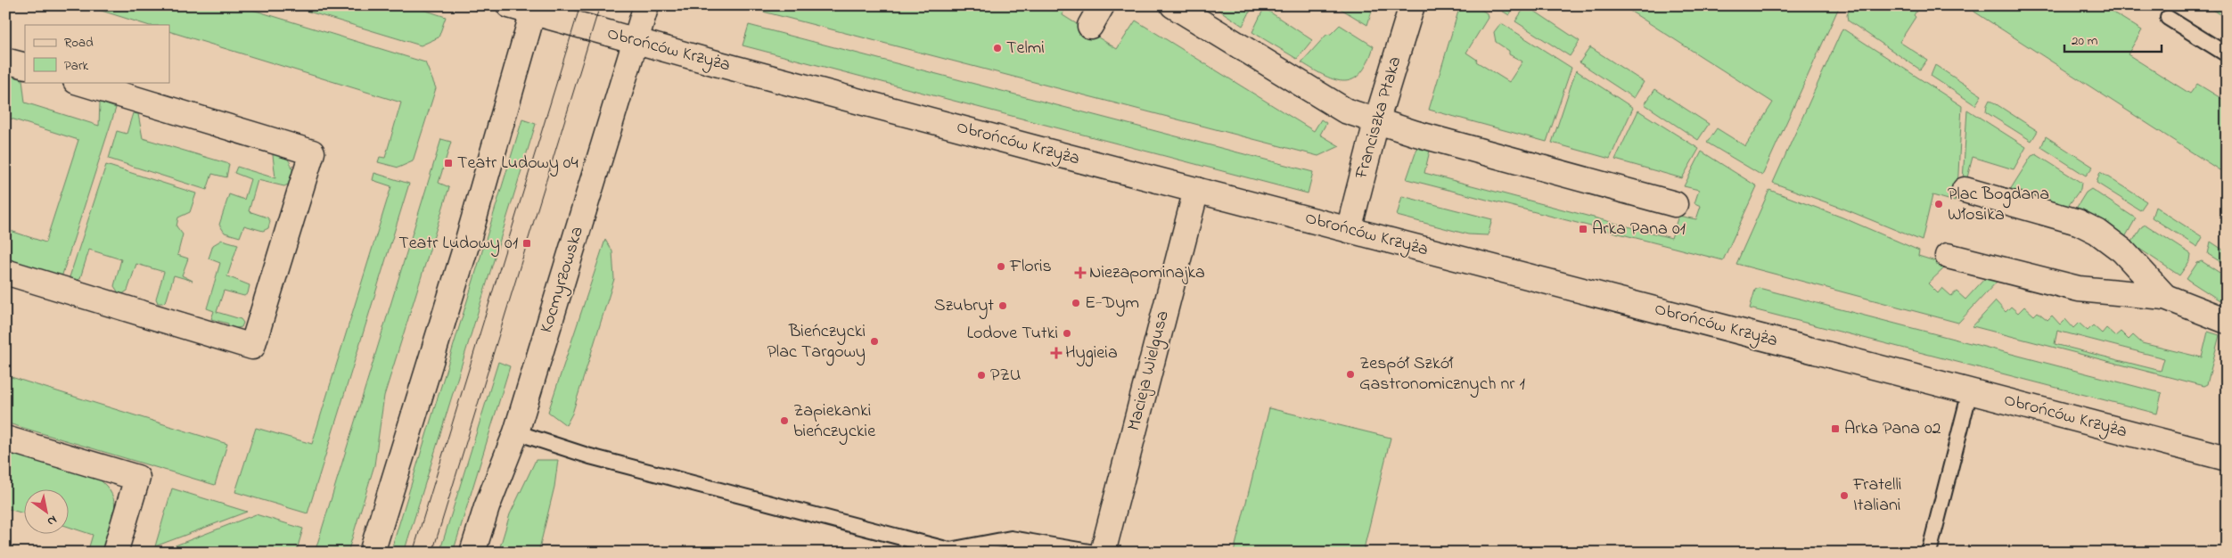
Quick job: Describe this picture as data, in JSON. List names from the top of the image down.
{
  "streets": {
    "street": [
      "Obrońców Krzyża",
      "Franciszka Ptaka",
      "Kocmyrzowska",
      "Macieja Wielgusa"
    ]
  },
  "crossings": [
    ["Obrońców Krzyża", "Franciszka Ptaka"],
    ["Obrońców Krzyża", "Kocmyrzowska"],
    ["Obrońców Krzyża", "Macieja Wielgusa"]
  ],
  "places": {
    "other": [
      "Telmi",
      "Plac Bogdana Włosika",
      "Floris",
      "E-Dym",
      "Szubryt",
      "Lodove Tutki",
      "Bieńczycki Plac Targowy",
      "Zespół Szkół Gastronomicznych nr 1",
      "PZU",
      "Zapiekanki bieńczyckie",
      "Fratelli Italiani"
    ],
    "transit": [
      "Teatr Ludowy 04",
      "Arka Pana 01",
      "Teatr Ludowy 01",
      "Arka Pana 02"
    ],
    "health": ["Niezapominajka", "Hygieia"]
  },
  "legend": ["Road", "Park"],
  "scale_bar": "20 m",
  "north": "bottom right"
}
